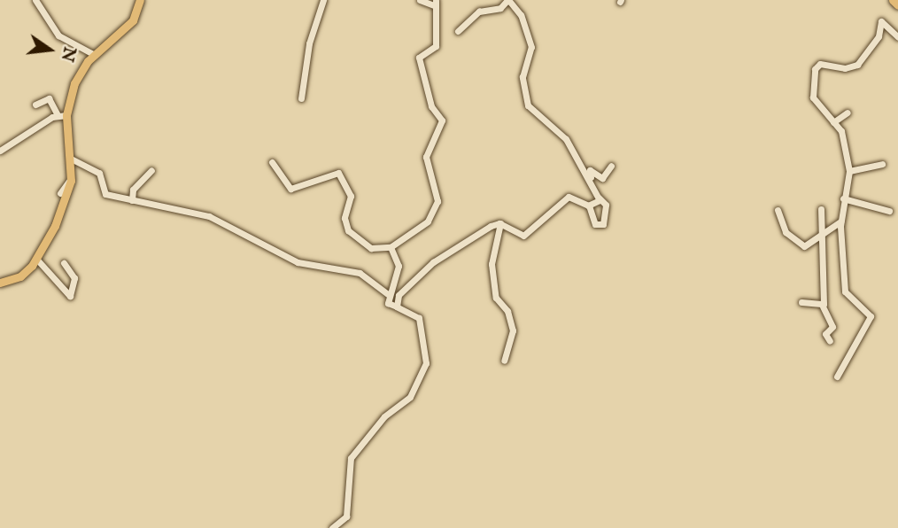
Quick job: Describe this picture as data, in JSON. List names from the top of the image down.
{
  "north": "right"
}
